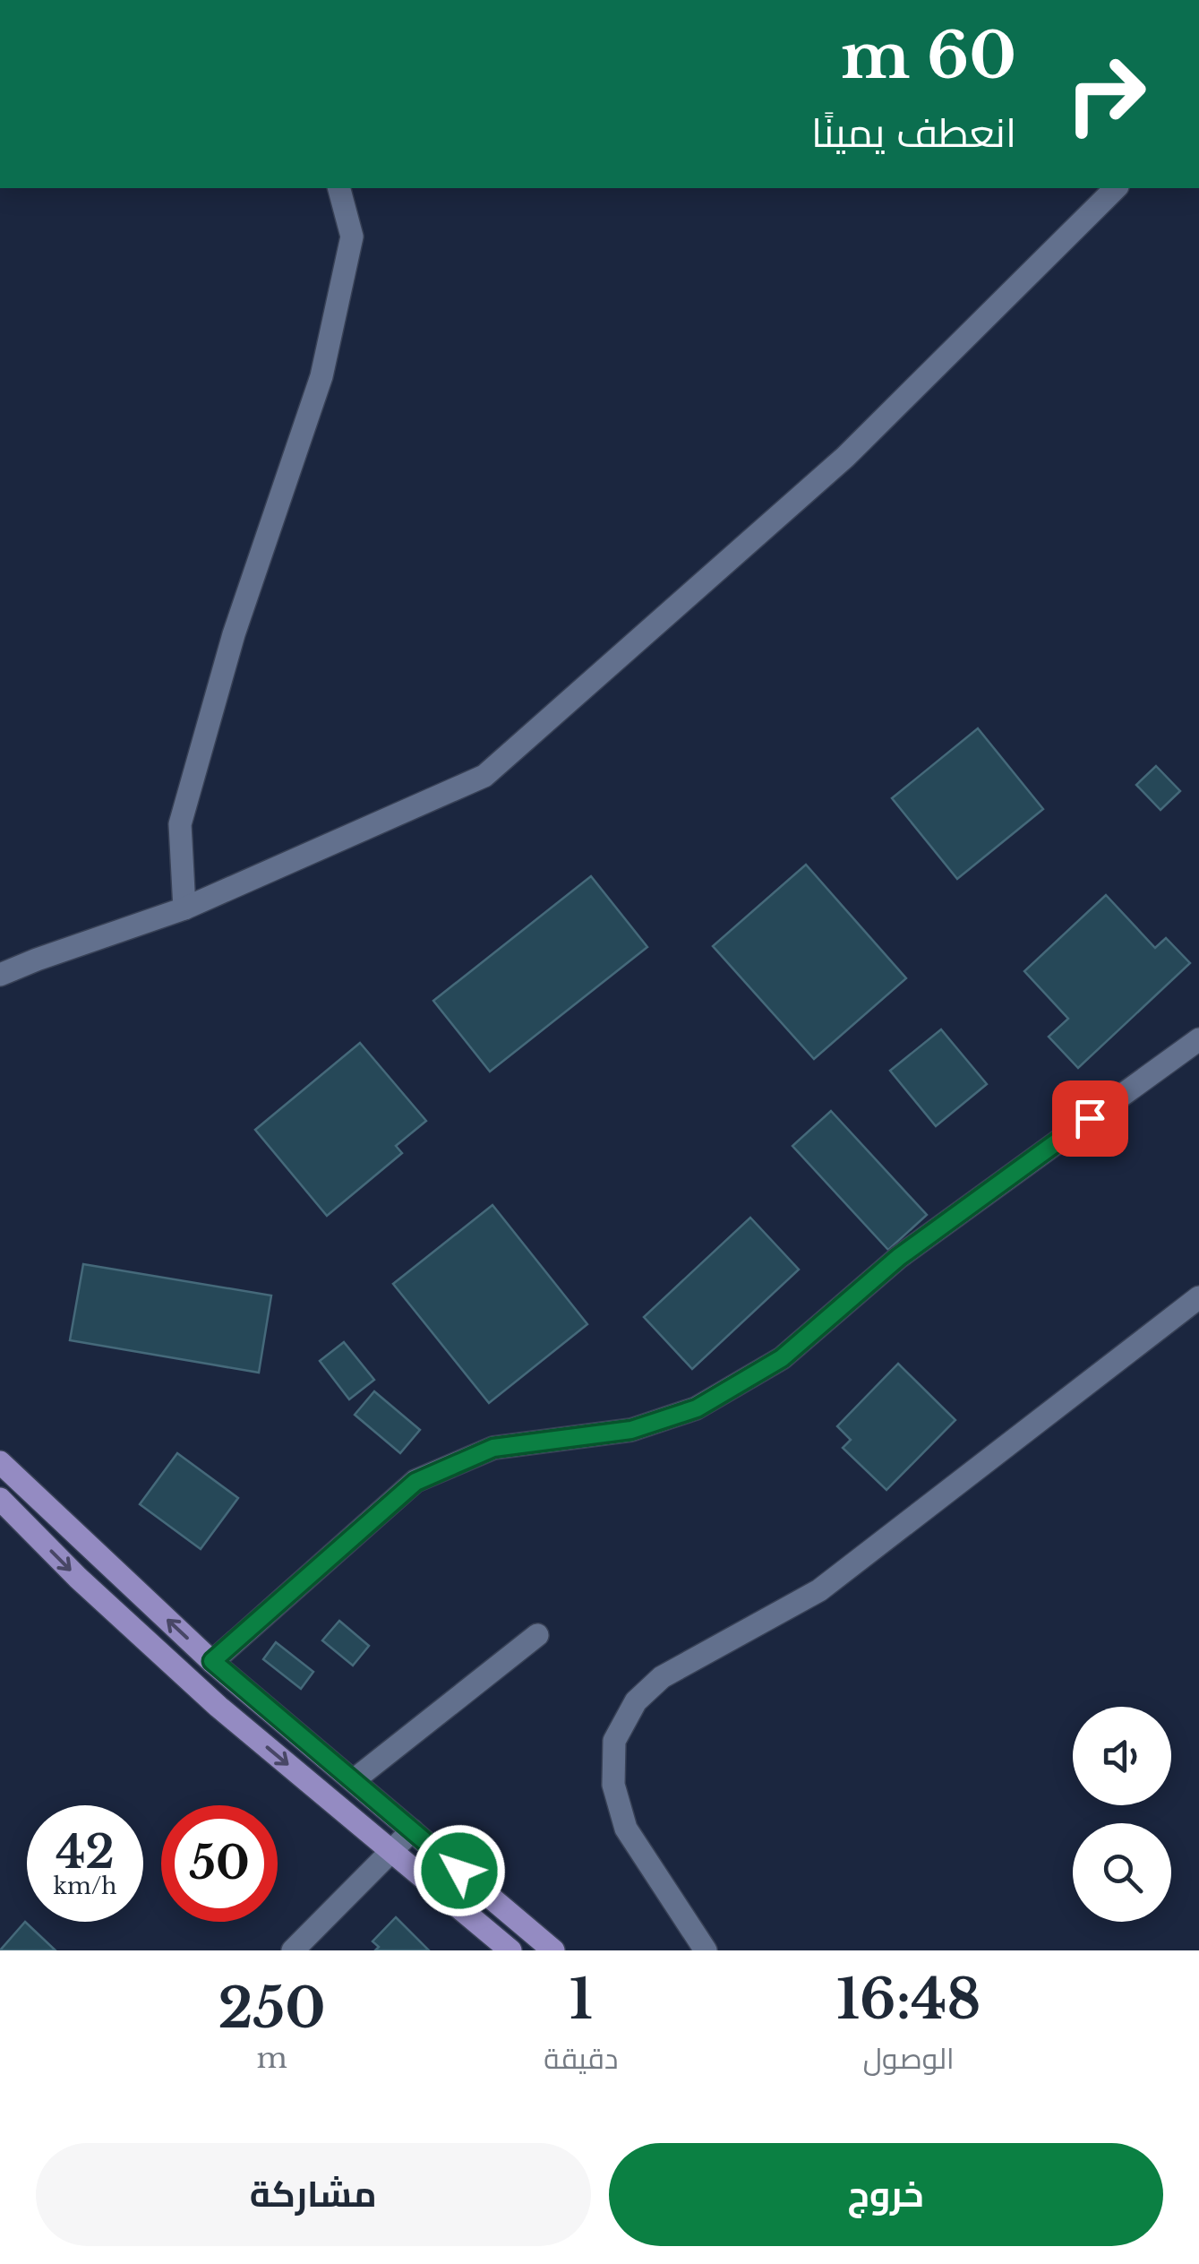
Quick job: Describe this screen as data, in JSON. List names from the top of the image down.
{
  "page": {
    "turn": ["60 m", "انعطف يمينًا"],
    "speed": "42 km/h",
    "limit": "50",
    "eta": [
      "16:48",
      "الوصول",
      "1",
      "دقيقة",
      "250",
      "m"
    ],
    "buttons": ["خروج", "مشاركة"]
  }
}
